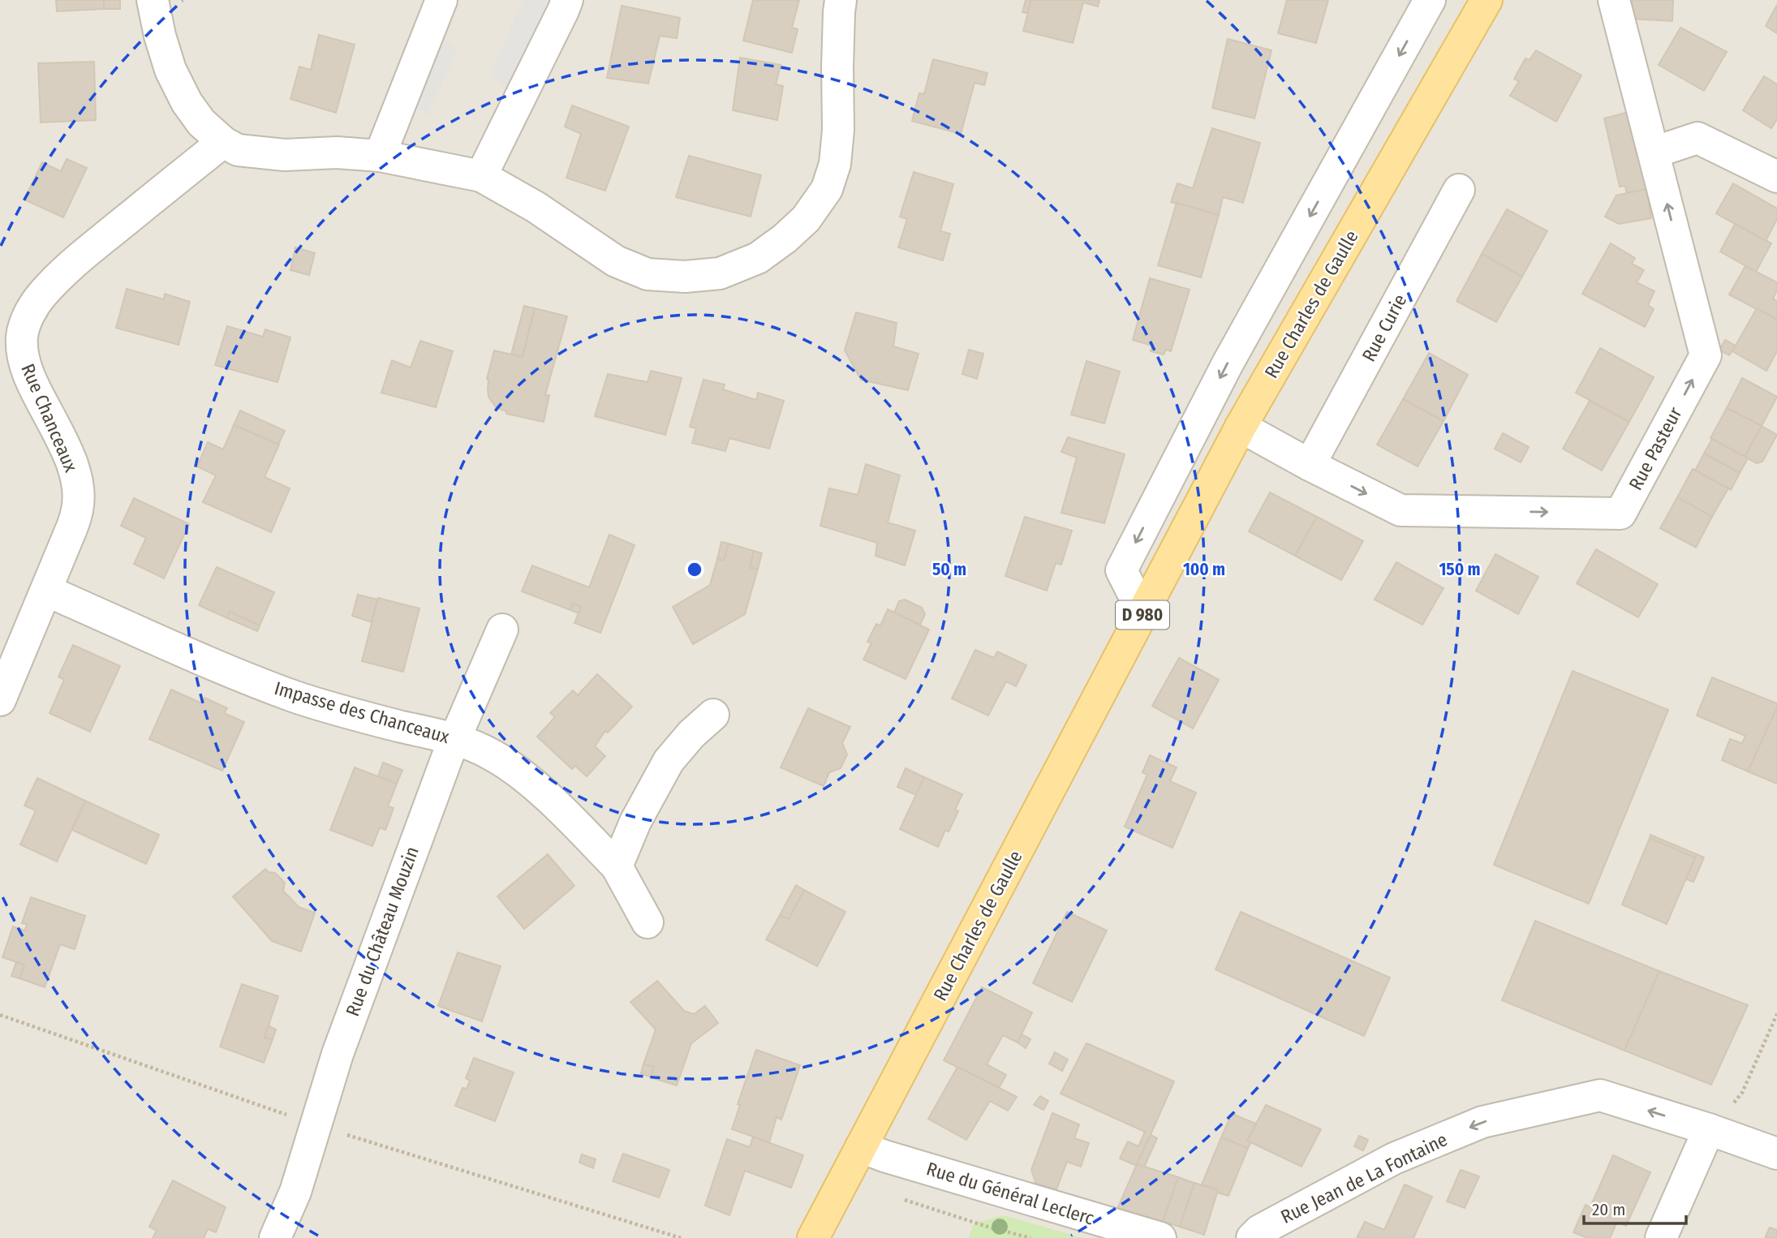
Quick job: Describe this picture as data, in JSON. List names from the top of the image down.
{
  "streets": {
    "main road": ["Rue Charles de Gaulle", "D 980"],
    "street": [
      "Rue Curie",
      "Rue Chanceaux",
      "Rue Pasteur",
      "Impasse des Chanceaux",
      "Rue du Château Mouzin",
      "Rue Jean de La Fontaine",
      "Rue du Général Leclerc"
    ]
  },
  "crossings": [
    ["Rue Charles de Gaulle", "Rue Pasteur"],
    ["Rue Charles de Gaulle", "Rue du Général Leclerc"],
    ["Rue Curie", "Rue Pasteur"],
    ["Rue Chanceaux", "Impasse des Chanceaux"],
    ["Impasse des Chanceaux", "Rue du Château Mouzin"]
  ],
  "one_way": ["Rue Jean de La Fontaine"],
  "scale_bar": "20 m",
  "rings": ["50 m", "100 m", "150 m"]
}
